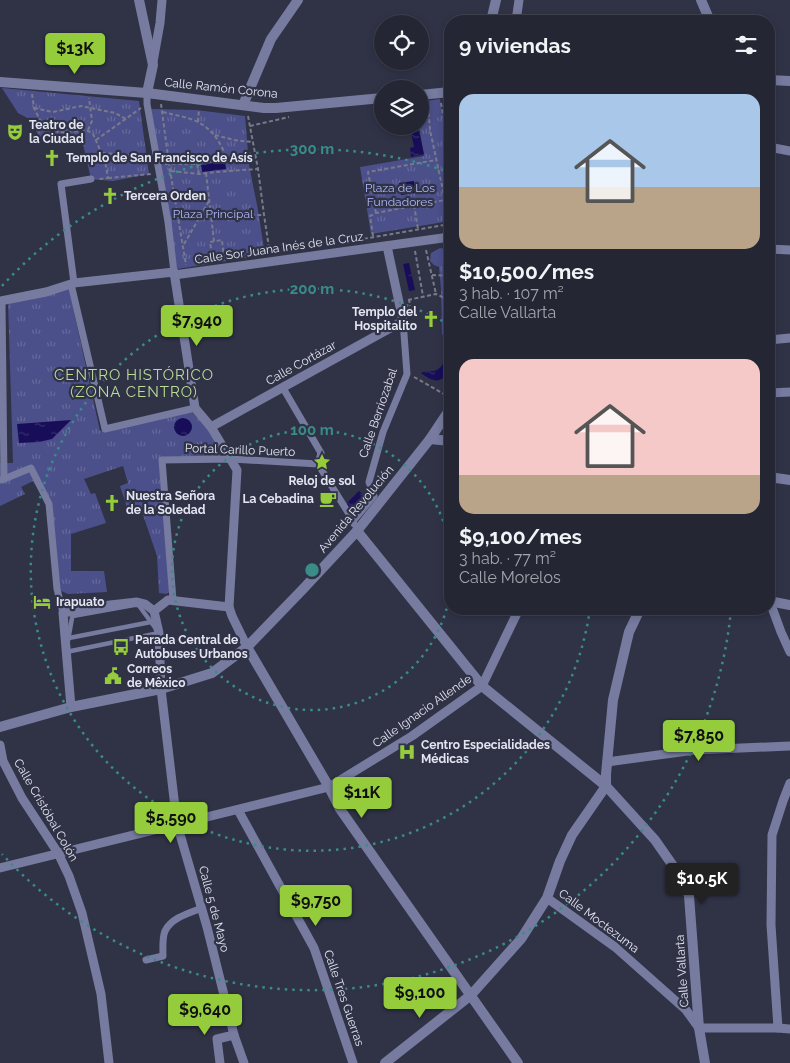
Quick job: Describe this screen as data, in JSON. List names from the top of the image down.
{
  "streets": {
    "street": [
      "Calle Ramón Corona",
      "Calle Sor Juana Inés de la Cruz",
      "Calle Cortázar",
      "Calle Berriozabal",
      "Portal Carillo Puerto",
      "Avenida Revolución",
      "Calle Ignacio Allende",
      "Calle Cristóbal Colón",
      "Calle 5 de Mayo",
      "Calle Moctezuma",
      "Calle Vallarta",
      "Calle Tres Guerras"
    ]
  },
  "crossings": [
    ["Calle Sor Juana Inés de la Cruz", "Calle Berriozabal"],
    ["Calle Cortázar", "Calle Berriozabal"],
    ["Avenida Revolución", "Calle 5 de Mayo"],
    ["Avenida Revolución", "Calle Vallarta"],
    ["Calle Ignacio Allende", "Calle Cristóbal Colón"],
    ["Calle Ignacio Allende", "Calle 5 de Mayo"],
    ["Calle Ignacio Allende", "Calle Vallarta"],
    ["Calle Ignacio Allende", "Calle Tres Guerras"],
    ["Calle Moctezuma", "Calle Vallarta"]
  ],
  "districts": ["CENTRO HISTÓRICO (ZONA CENTRO)"],
  "parks": ["Plaza de Los Fundadores", "Plaza Principal"],
  "places": {
    "theatre": ["Teatro de la Ciudad"],
    "church": [
      "Templo de San Francisco de Asís",
      "Tercera Orden",
      "Templo del Hospitalito",
      "Nuestra Señora de la Soledad"
    ],
    "place": ["Reloj de sol"],
    "cafe": ["La Cebadina"],
    "hotel": ["Irapuato"],
    "bus stop": ["Parada Central de Autobuses Urbanos"],
    "public building": ["Correos de Mêxico"],
    "hospital": ["Centro Especialidades Médicas"]
  },
  "page": {
    "heading": "9 viviendas",
    "price": [
      "$13K",
      "$7,940",
      "$7,850",
      "$11K",
      "$5,590",
      "$10.5K",
      "$9,750",
      "$9,100",
      "$9,640"
    ],
    "list": [
      {
        "name": "$10,500/mes",
        "note": "3 hab. · 107 m² · Calle Vallarta"
      },
      {
        "name": "$9,100/mes",
        "note": "3 hab. · 77 m² · Calle Morelos"
      }
    ]
  },
  "rings": ["300 m", "200 m", "100 m"]
}
